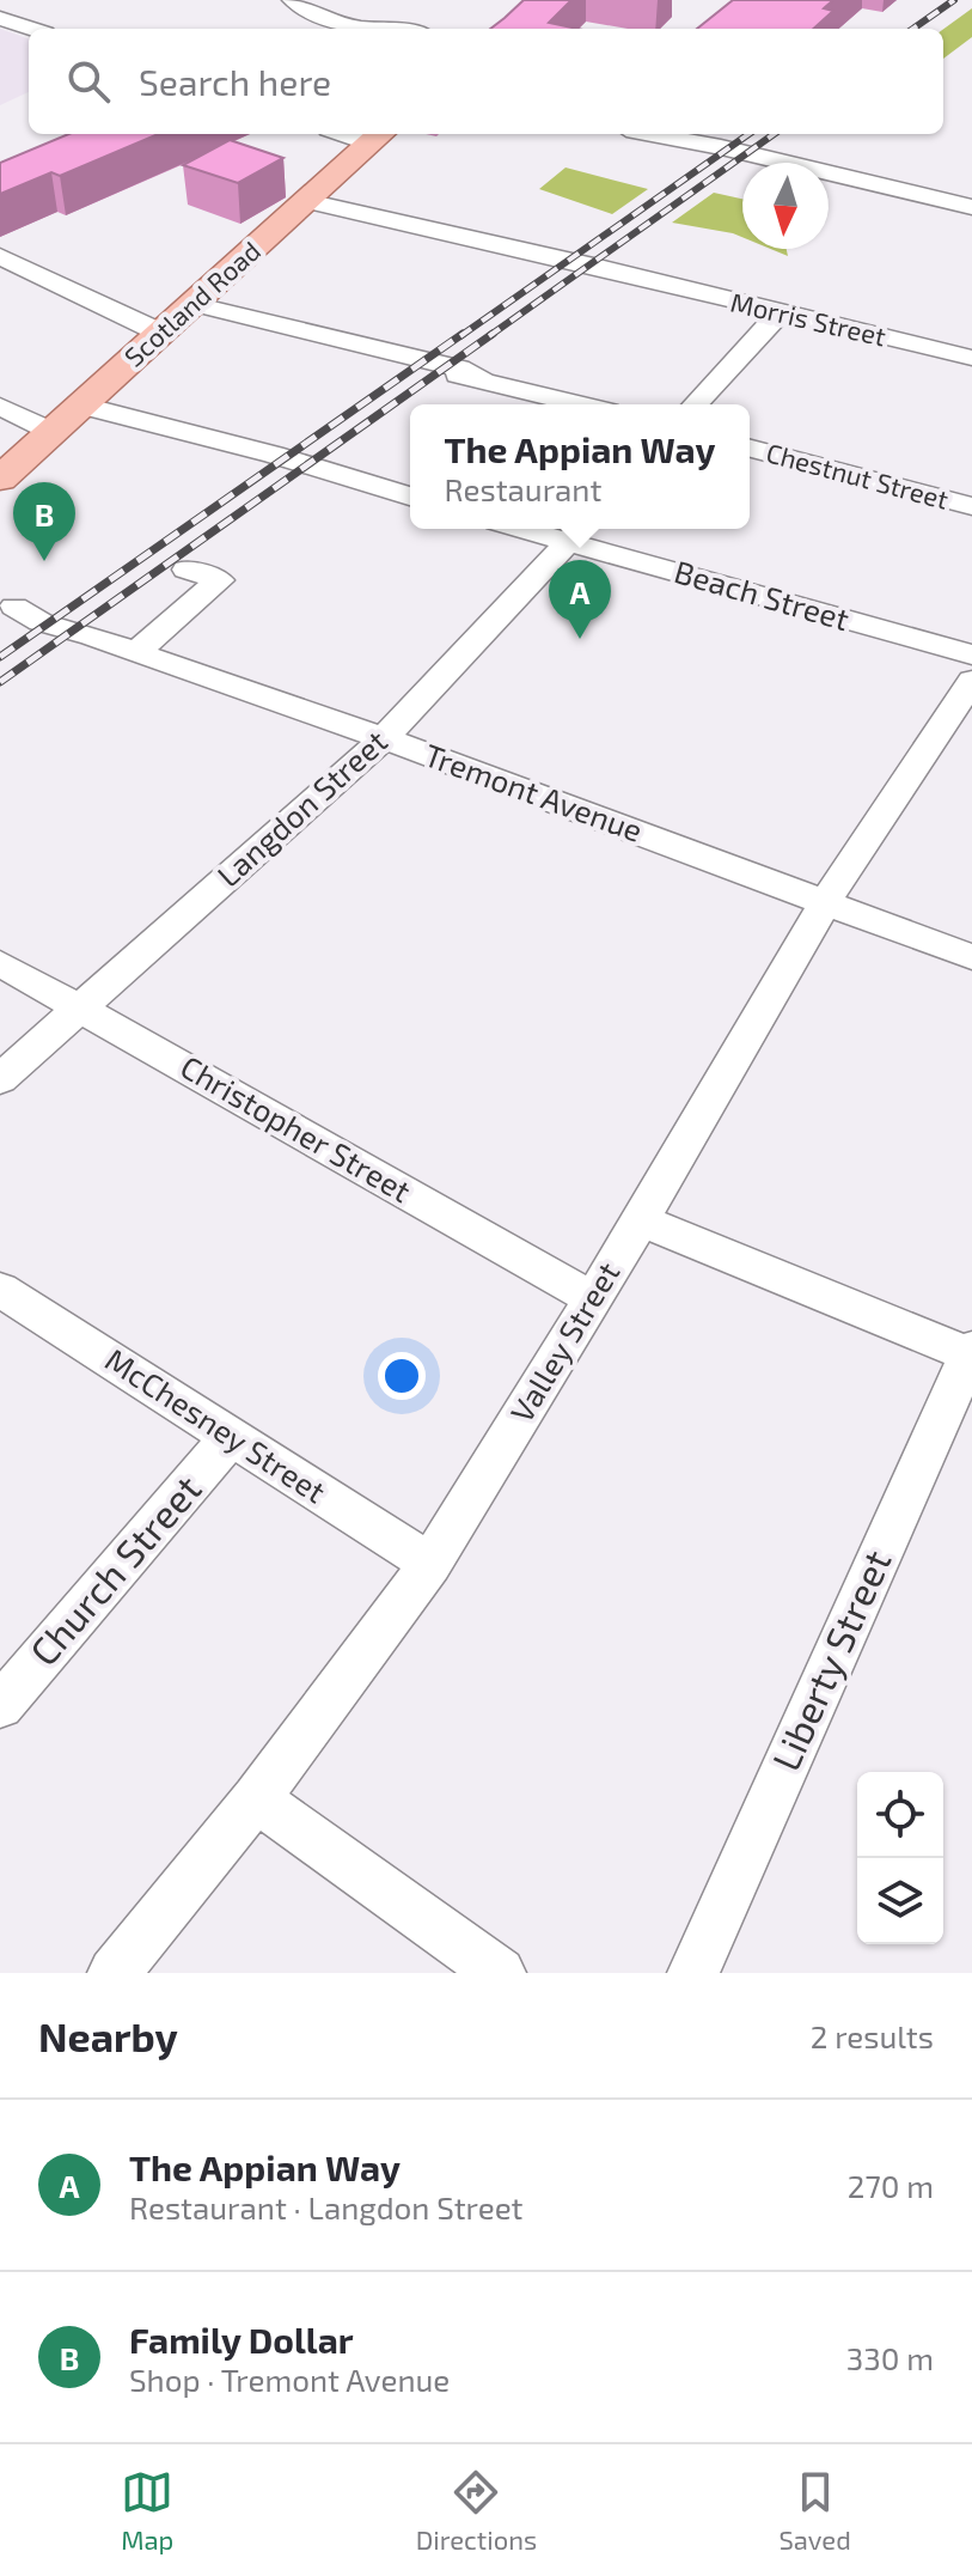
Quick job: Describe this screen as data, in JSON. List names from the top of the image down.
{
  "streets": {
    "main road": ["Scotland Road"],
    "street": [
      "Morris Street",
      "Chestnut Street",
      "Beach Street",
      "Tremont Avenue",
      "Langdon Street",
      "Christopher Street",
      "Valley Street",
      "McChesney Street",
      "Church Street",
      "Liberty Street"
    ]
  },
  "crossings": [
    ["Scotland Road", "Morris Street"],
    ["Beach Street", "Langdon Street"],
    ["Tremont Avenue", "Langdon Street"],
    ["Tremont Avenue", "Valley Street"],
    ["Langdon Street", "Christopher Street"],
    ["Christopher Street", "Valley Street"],
    ["Valley Street", "McChesney Street"],
    ["McChesney Street", "Church Street"]
  ],
  "north": "bottom",
  "page": {
    "search": "Search here",
    "popup": ["The Appian Way", "Restaurant"],
    "pins": ["B", "A"],
    "heading": ["Nearby", "2 results"],
    "list": [
      {
        "mark": "A",
        "name": "The Appian Way",
        "note": "Restaurant · Langdon Street",
        "value": "270 m"
      },
      {
        "mark": "B",
        "name": "Family Dollar",
        "note": "Shop · Tremont Avenue",
        "value": "330 m"
      }
    ],
    "nav": ["Map", "Directions", "Saved"]
  }
}
